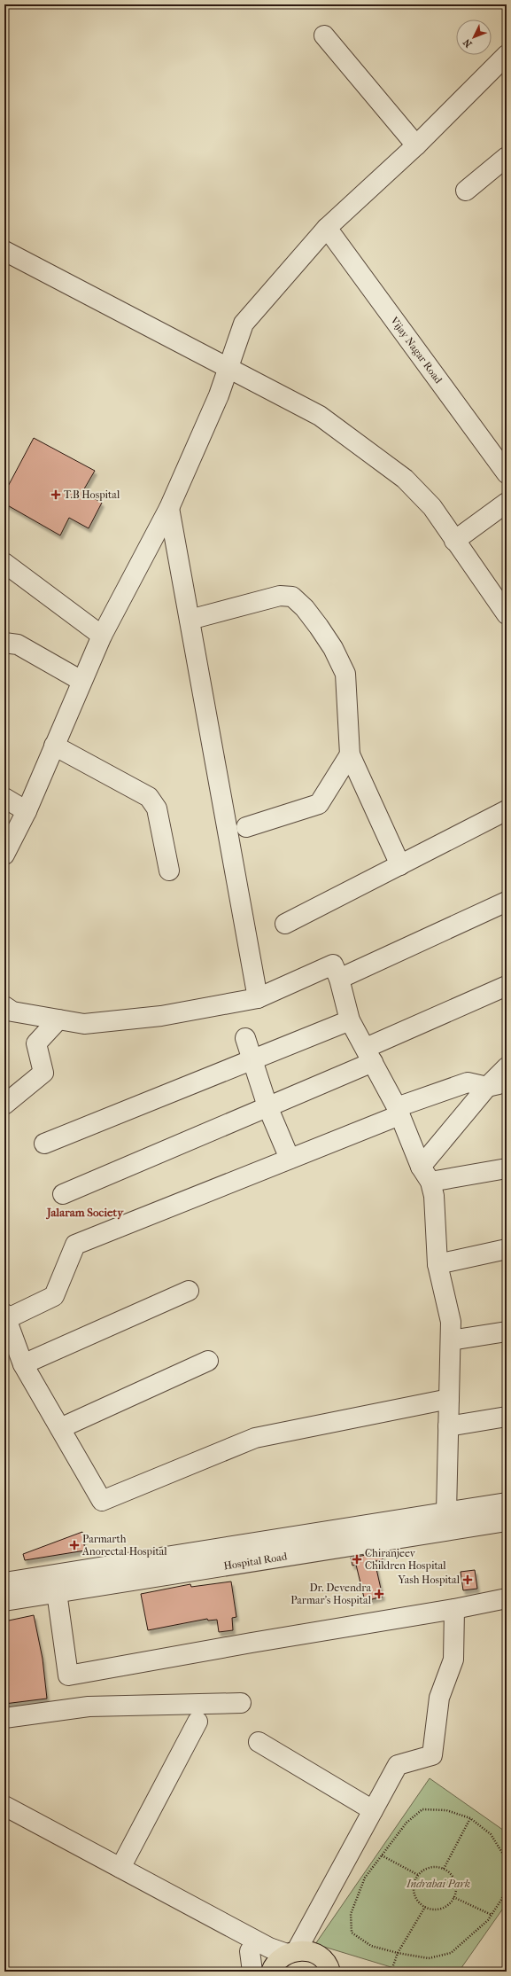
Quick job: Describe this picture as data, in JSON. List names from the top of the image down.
{
  "streets": {
    "street": ["Vijay Nagar Road", "Hospital Road"]
  },
  "districts": ["Jalaram Society"],
  "parks": ["Indrabai Park"],
  "places": {
    "health": [
      "T.B Hospital",
      "Parmarth Anorectal Hospital",
      "Chiranjeev Children Hospital",
      "Yash Hospital",
      "Dr. Devendra Parmar's Hospital"
    ]
  },
  "north": "bottom left"
}
